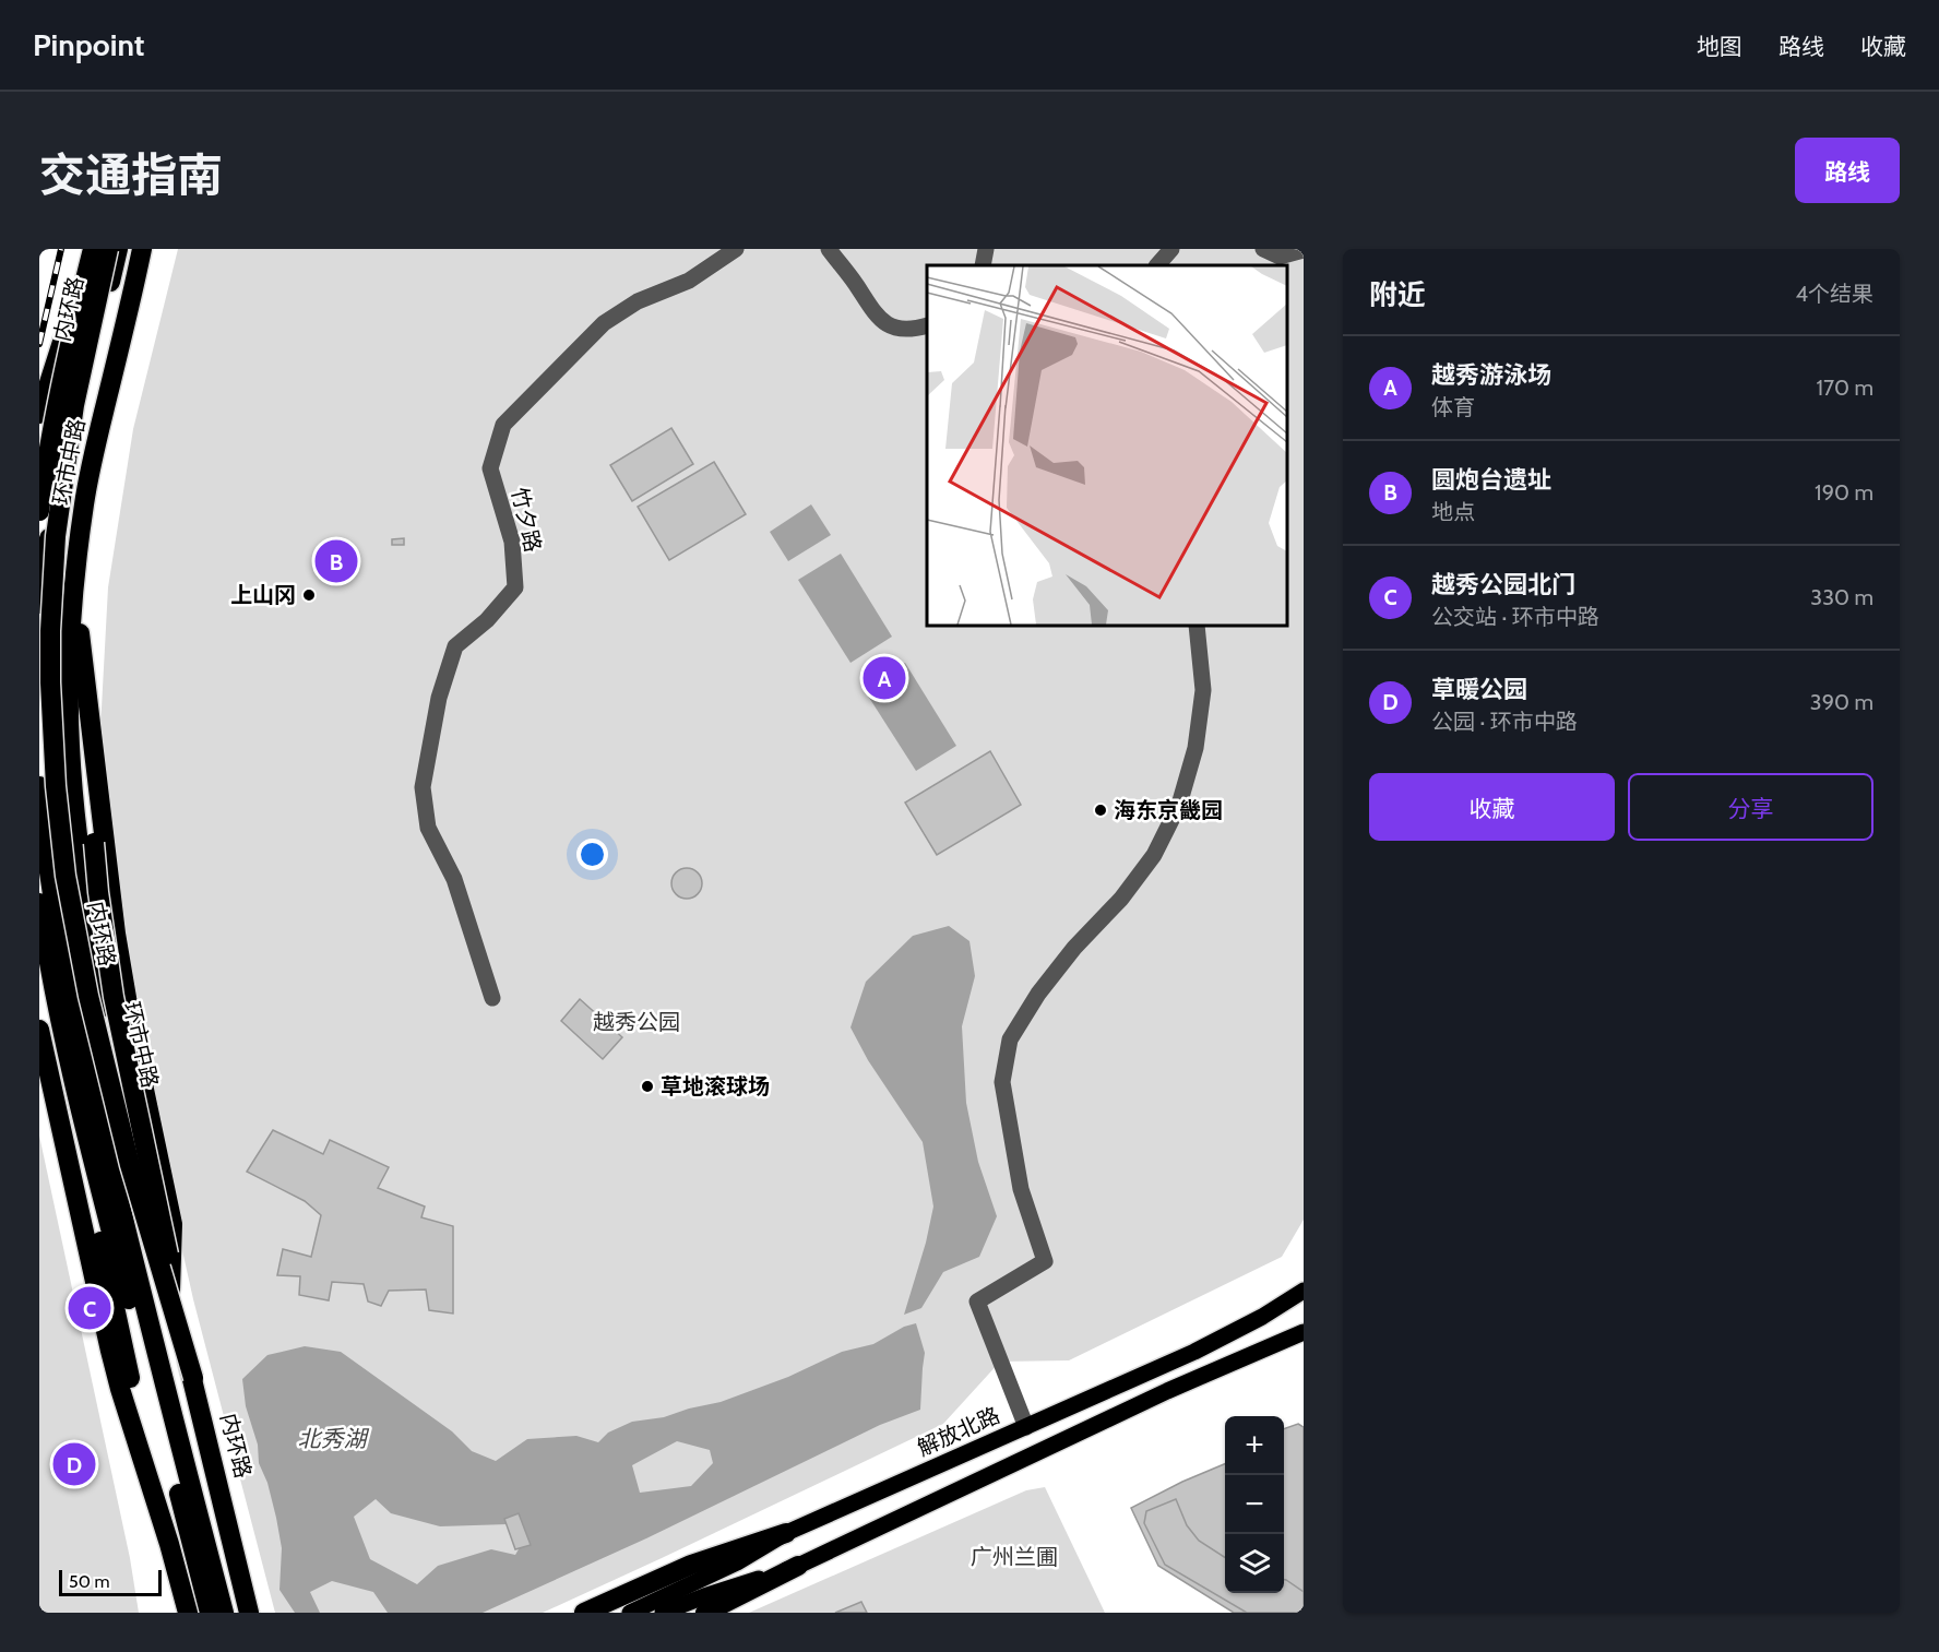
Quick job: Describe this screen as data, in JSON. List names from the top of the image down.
{
  "streets": {
    "highway": ["内环路", "环市中路"],
    "main road": ["解放北路"],
    "street": ["竹夕路"]
  },
  "crossings": [
    ["内环路", "环市中路"]
  ],
  "water": ["北秀湖"],
  "parks": ["越秀公园", "广州兰圃"],
  "places": ["上山冈", "海东京畿园", "草地滚球场"],
  "scale_bar": "50 m",
  "page": {
    "header": "Pinpoint",
    "nav": ["地图", "路线", "收藏"],
    "title": "交通指南",
    "buttons": [
      "路线",
      ["收藏", "分享"]
    ],
    "heading": ["附近", "4个结果"],
    "list": [
      {
        "mark": "A",
        "name": "越秀游泳场",
        "note": "体育",
        "value": "170 m"
      },
      {
        "mark": "B",
        "name": "圆炮台遗址",
        "note": "地点",
        "value": "190 m"
      },
      {
        "mark": "C",
        "name": "越秀公园北门",
        "note": "公交站 · 环市中路",
        "value": "330 m"
      },
      {
        "mark": "D",
        "name": "草暖公园",
        "note": "公园 · 环市中路",
        "value": "390 m"
      }
    ],
    "pins": [
      "B",
      "A",
      "C",
      "D"
    ],
    "map_buttons": ["+", "−"],
    "scale": "50 m"
  }
}
